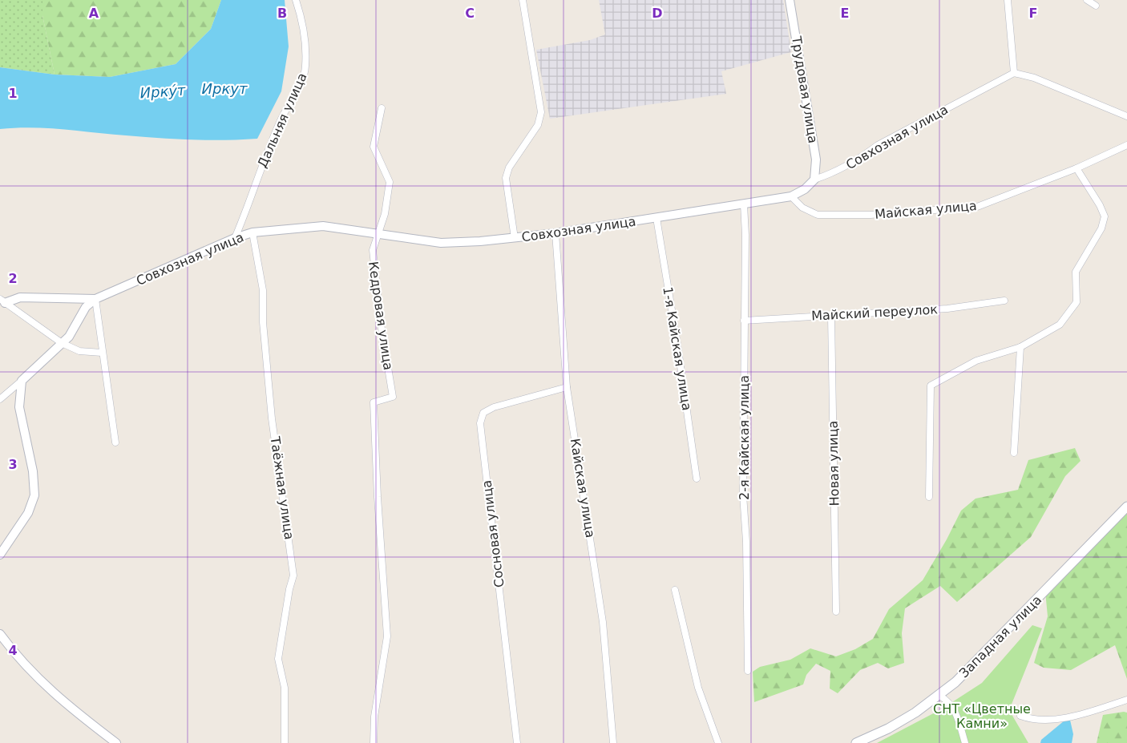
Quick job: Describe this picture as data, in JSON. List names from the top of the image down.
{
  "streets": {
    "main road": ["Западная улица"],
    "street": [
      "Трудовая улица",
      "Дальняя улица",
      "Совхозная улица",
      "Майская улица",
      "Майский переулок",
      "Кедровая улица",
      "1-я Кайская улица",
      "2-я Кайская улица",
      "Новая улица",
      "Таёжная улица",
      "Кайская улица",
      "Сосновая улица"
    ]
  },
  "crossings": [
    ["Трудовая улица", "Совхозная улица"],
    ["Дальняя улица", "Совхозная улица"],
    ["Совхозная улица", "Майская улица"],
    ["Совхозная улица", "Кедровая улица"],
    ["Совхозная улица", "1-я Кайская улица"],
    ["Совхозная улица", "2-я Кайская улица"],
    ["Совхозная улица", "Таёжная улица"],
    ["Совхозная улица", "Кайская улица"],
    ["Майский переулок", "2-я Кайская улица"],
    ["Майский переулок", "Новая улица"],
    ["Кайская улица", "Сосновая улица"]
  ],
  "water": ["Иркут", "Ирку́т"],
  "parks": ["СНТ «Цветные Камни»"],
  "grid": {
    "columns": [
      "A",
      "B",
      "C",
      "D",
      "E",
      "F"
    ],
    "rows": [
      "1",
      "2",
      "3",
      "4"
    ]
  }
}
